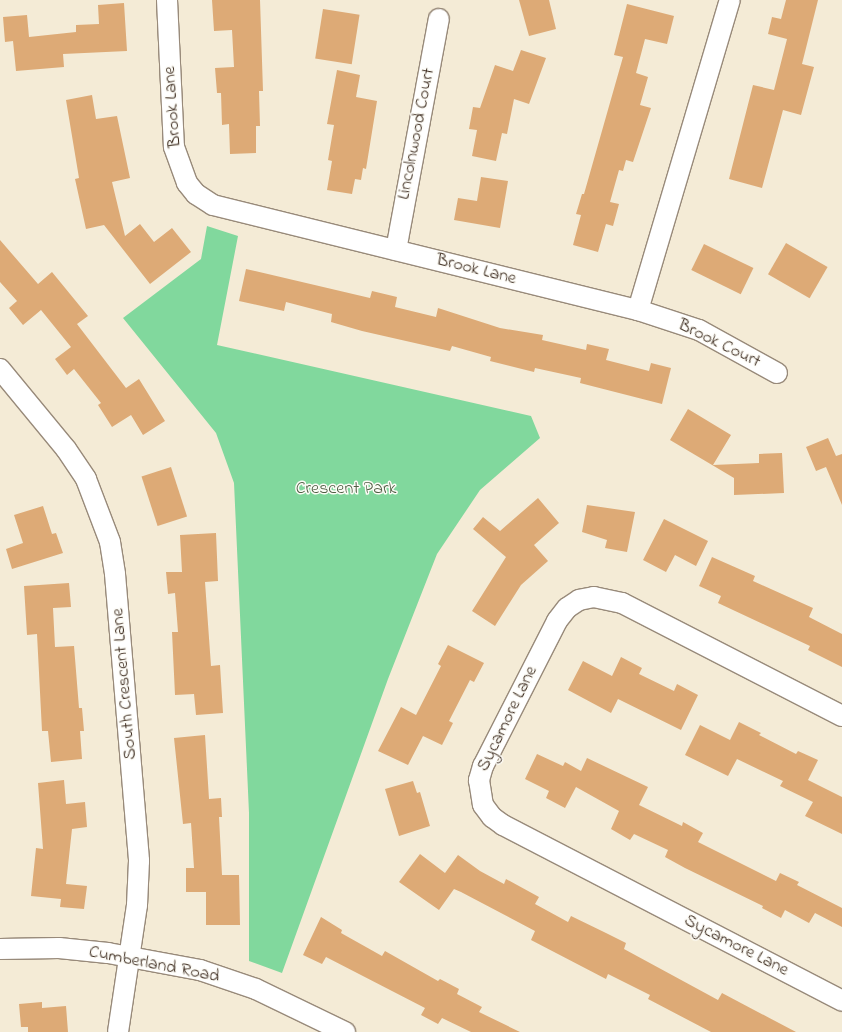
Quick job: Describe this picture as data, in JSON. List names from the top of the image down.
{
  "streets": {
    "street": [
      "Brook Lane",
      "Lincolnwood Court",
      "Brook Court",
      "South Crescent Lane",
      "Sycamore Lane",
      "Cumberland Road"
    ]
  },
  "crossings": [
    ["Brook Lane", "Lincolnwood Court"],
    ["Brook Lane", "Brook Court"],
    ["South Crescent Lane", "Cumberland Road"]
  ],
  "parks": ["Crescent Park"]
}
